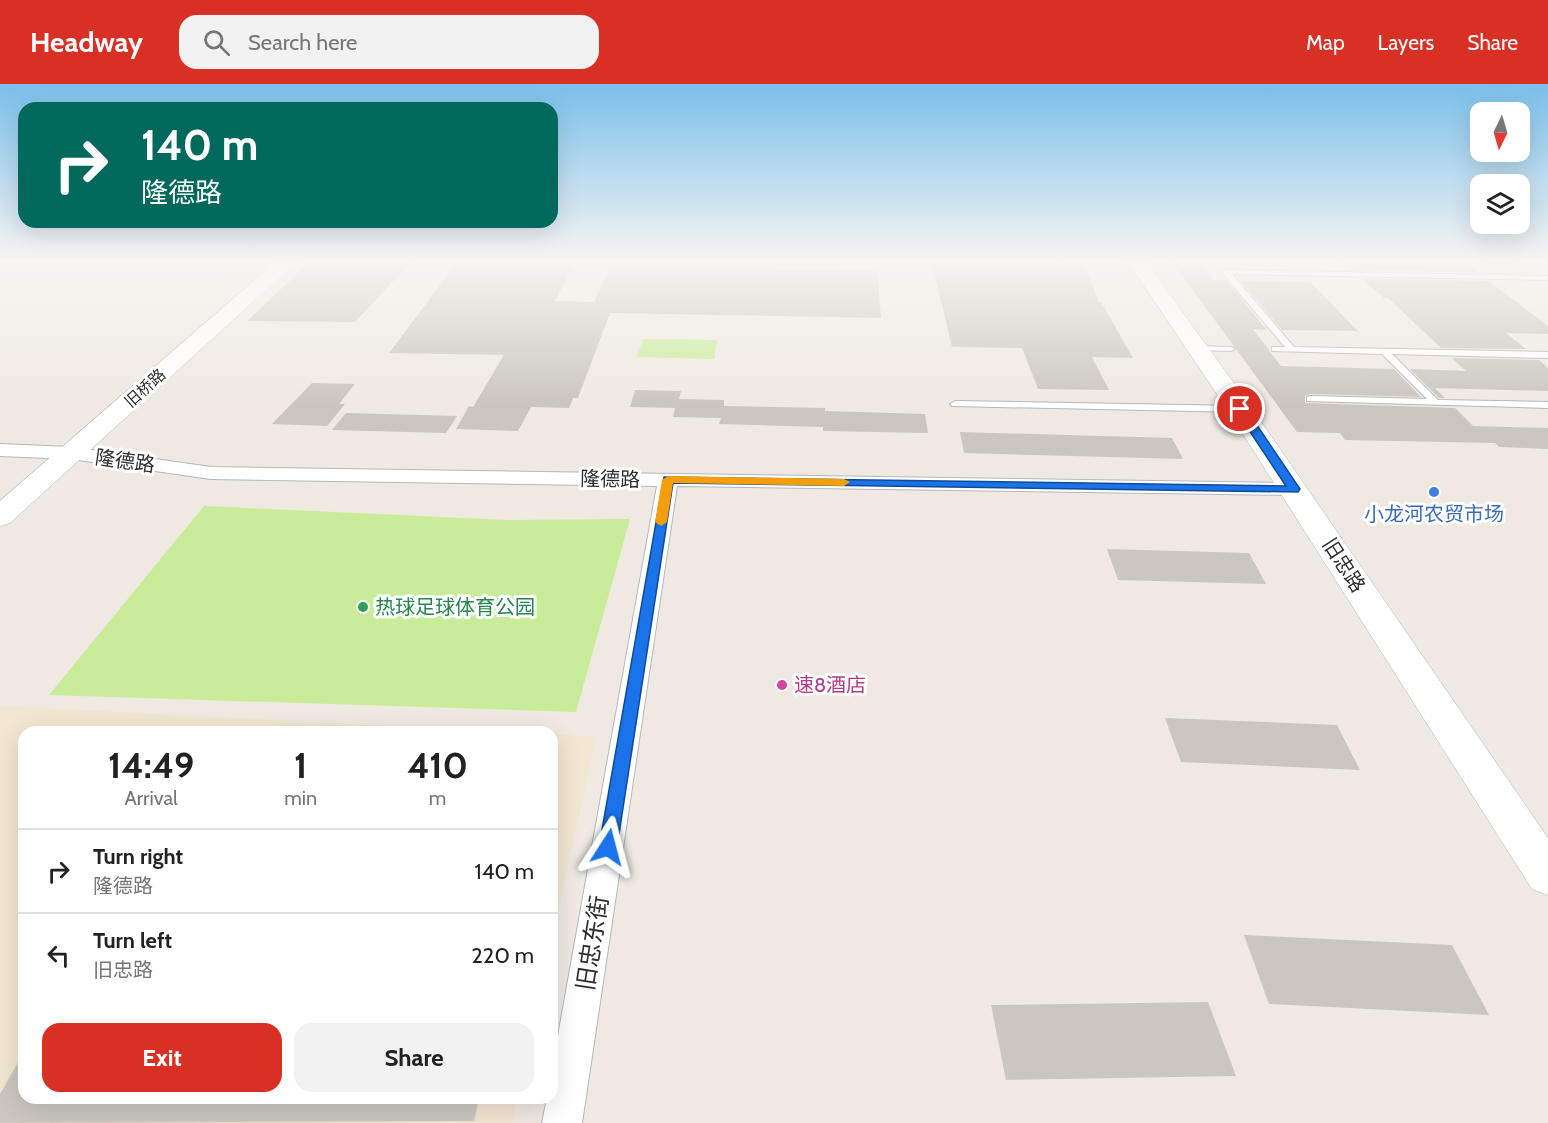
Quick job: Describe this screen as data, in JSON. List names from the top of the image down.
{
  "streets": {
    "street": [
      "旧桥路",
      "隆德路",
      "旧忠路",
      "旧忠东街"
    ]
  },
  "crossings": [
    ["旧桥路", "隆德路"],
    ["隆德路", "旧忠路"],
    ["隆德路", "旧忠东街"]
  ],
  "places": ["小龙河农贸市场", "热球足球体育公园", "速8酒店"],
  "north": "bottom",
  "page": {
    "header": "Headway",
    "search": "Search here",
    "nav": ["Map", "Layers", "Share"],
    "turn": ["140 m", "隆德路"],
    "eta": [
      "14:49",
      "Arrival",
      "1",
      "min",
      "410",
      "m"
    ],
    "list": [
      {
        "name": "Turn right",
        "note": "隆德路",
        "value": "140 m"
      },
      {
        "name": "Turn left",
        "note": "旧忠路",
        "value": "220 m"
      }
    ],
    "buttons": ["Exit", "Share"]
  }
}
